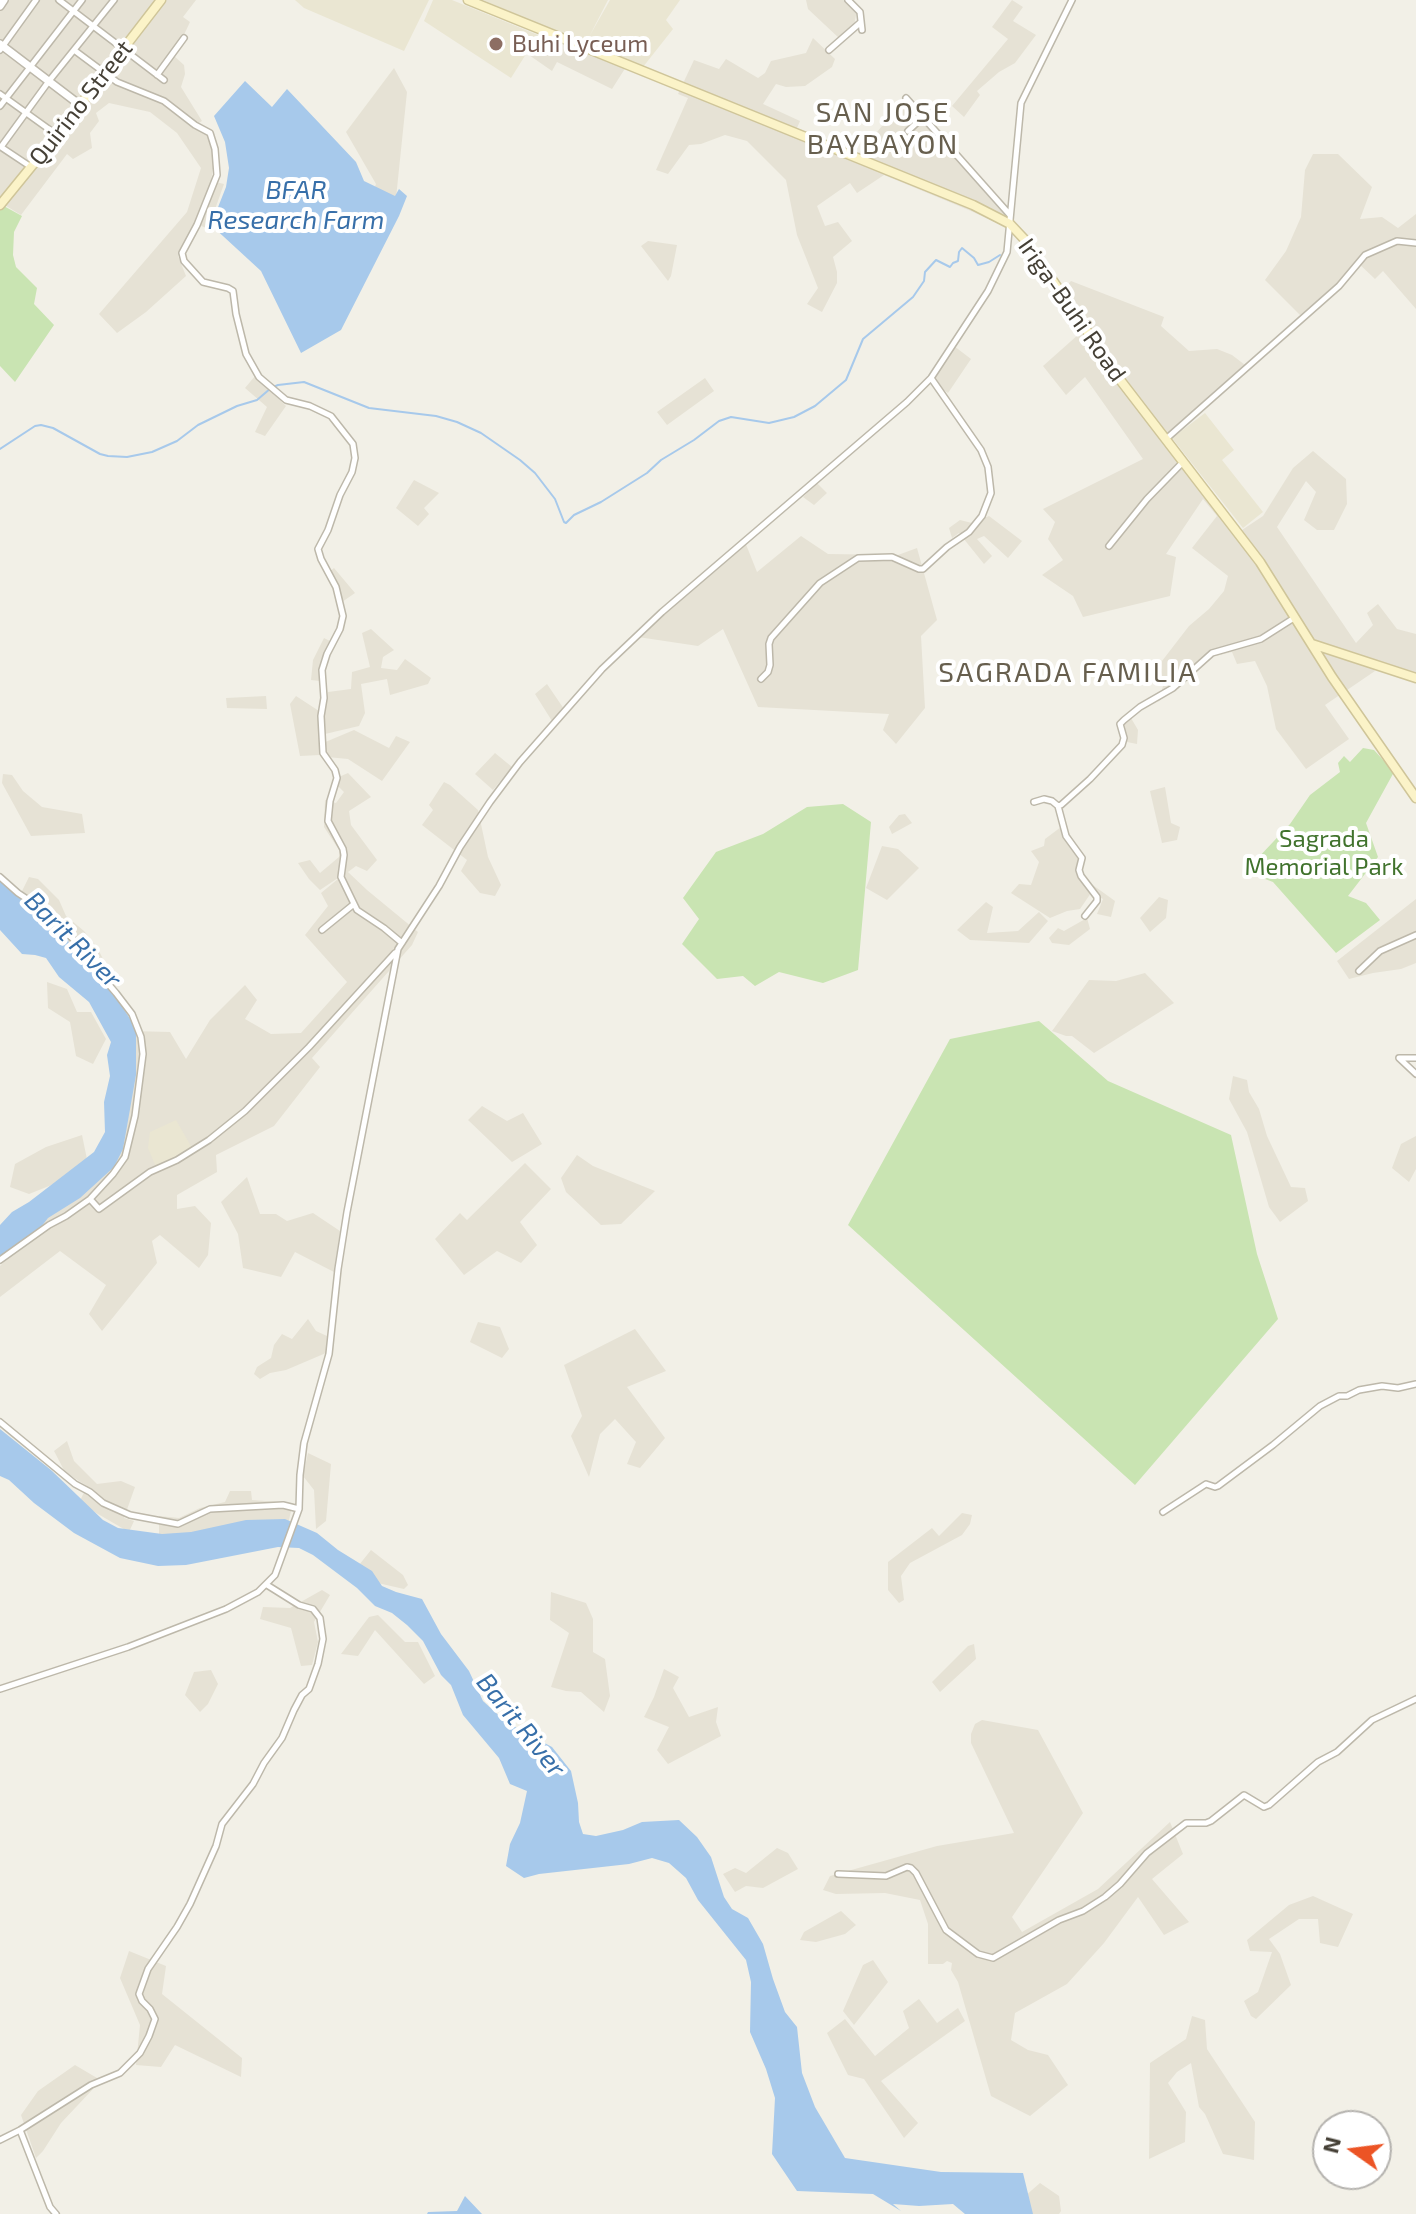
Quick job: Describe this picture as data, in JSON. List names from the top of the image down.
{
  "streets": {
    "main road": ["Quirino Street", "Iriga-Buhi Road"]
  },
  "districts": ["SAN JOSE BAYBAYON", "SAGRADA FAMILIA"],
  "water": ["BFAR Research Farm", "Barit River"],
  "parks": ["Sagrada Memorial Park"],
  "places": ["Buhi Lyceum"],
  "north": "left"
}
